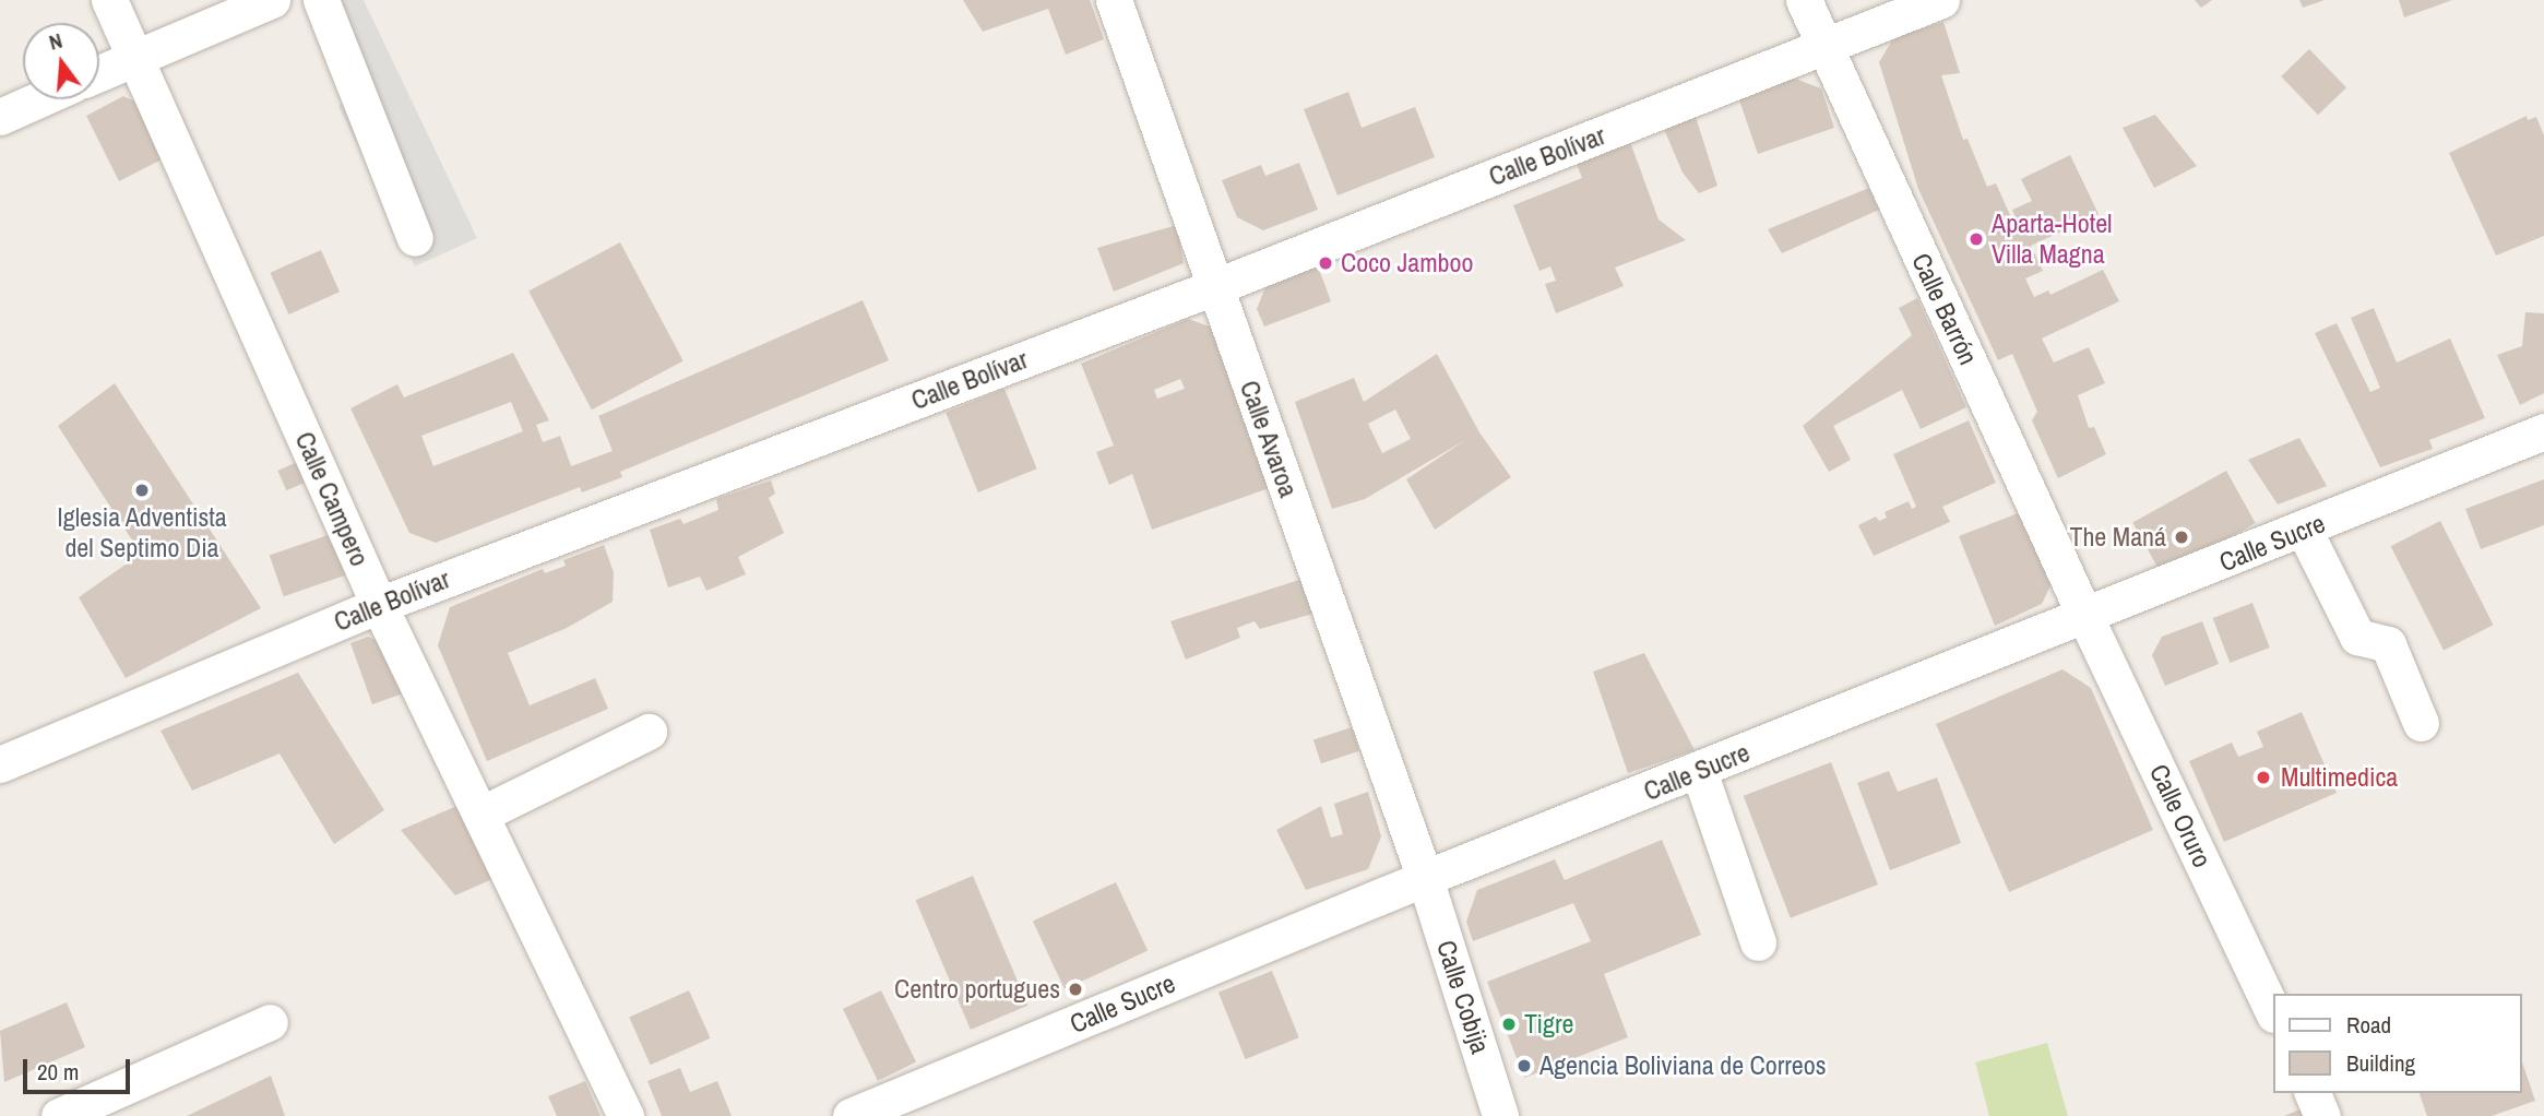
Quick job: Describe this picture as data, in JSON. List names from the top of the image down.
{
  "streets": {
    "street": [
      "Calle Bolívar",
      "Calle Barrón",
      "Calle Avaroa",
      "Calle Campero",
      "Calle Sucre",
      "Calle Oruro",
      "Calle Cobija"
    ]
  },
  "crossings": [
    ["Calle Bolívar", "Calle Barrón"],
    ["Calle Bolívar", "Calle Avaroa"],
    ["Calle Bolívar", "Calle Campero"],
    ["Calle Barrón", "Calle Sucre"],
    ["Calle Barrón", "Calle Oruro"],
    ["Calle Avaroa", "Calle Sucre"],
    ["Calle Avaroa", "Calle Cobija"],
    ["Calle Sucre", "Calle Oruro"],
    ["Calle Sucre", "Calle Cobija"]
  ],
  "places": [
    "Aparta-Hotel Villa Magna",
    "Coco Jamboo",
    "Iglesia Adventista del Septimo Dia",
    "The Maná",
    "Multimedica",
    "Centro portugues",
    "Tigre",
    "Agencia Boliviana de Correos"
  ],
  "legend": ["Road", "Building"],
  "scale_bar": "20 m",
  "north": "top"
}
